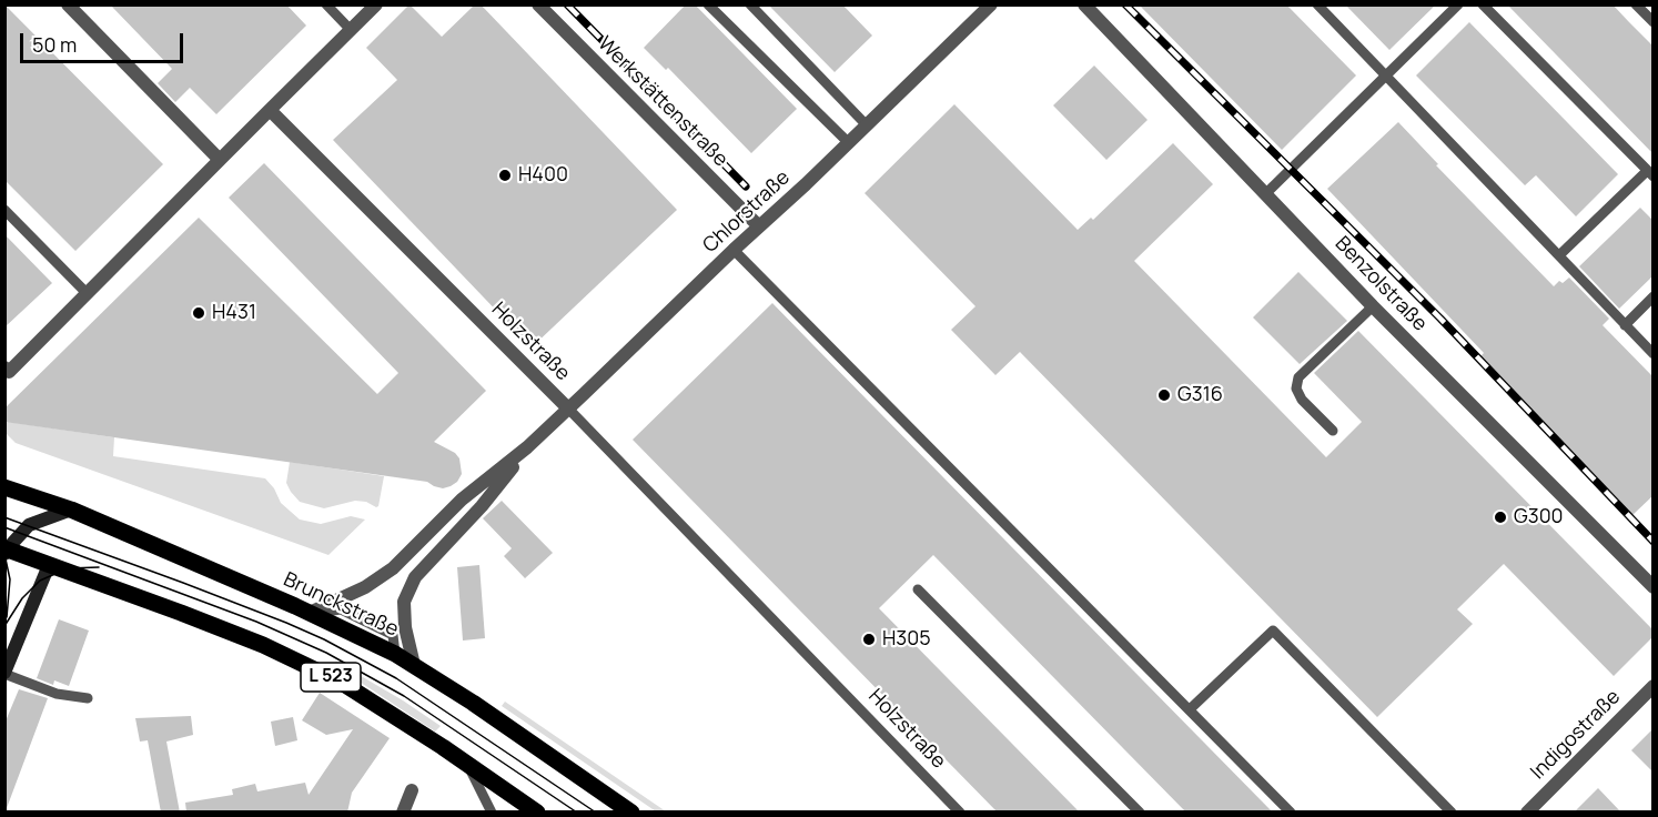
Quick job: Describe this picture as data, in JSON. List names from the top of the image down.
{
  "streets": {
    "main road": ["Brunckstraße", "L 523"],
    "street": [
      "Werkstättenstraße",
      "Chlorstraße",
      "Benzolstraße",
      "Holzstraße",
      "Indigostraße"
    ]
  },
  "crossings": [
    ["Werkstättenstraße", "Chlorstraße"],
    ["Chlorstraße", "Holzstraße"],
    ["Chlorstraße", "Brunckstraße"]
  ],
  "places": [
    "H400",
    "H431",
    "G316",
    "G300",
    "H305"
  ],
  "scale_bar": "50 m"
}
